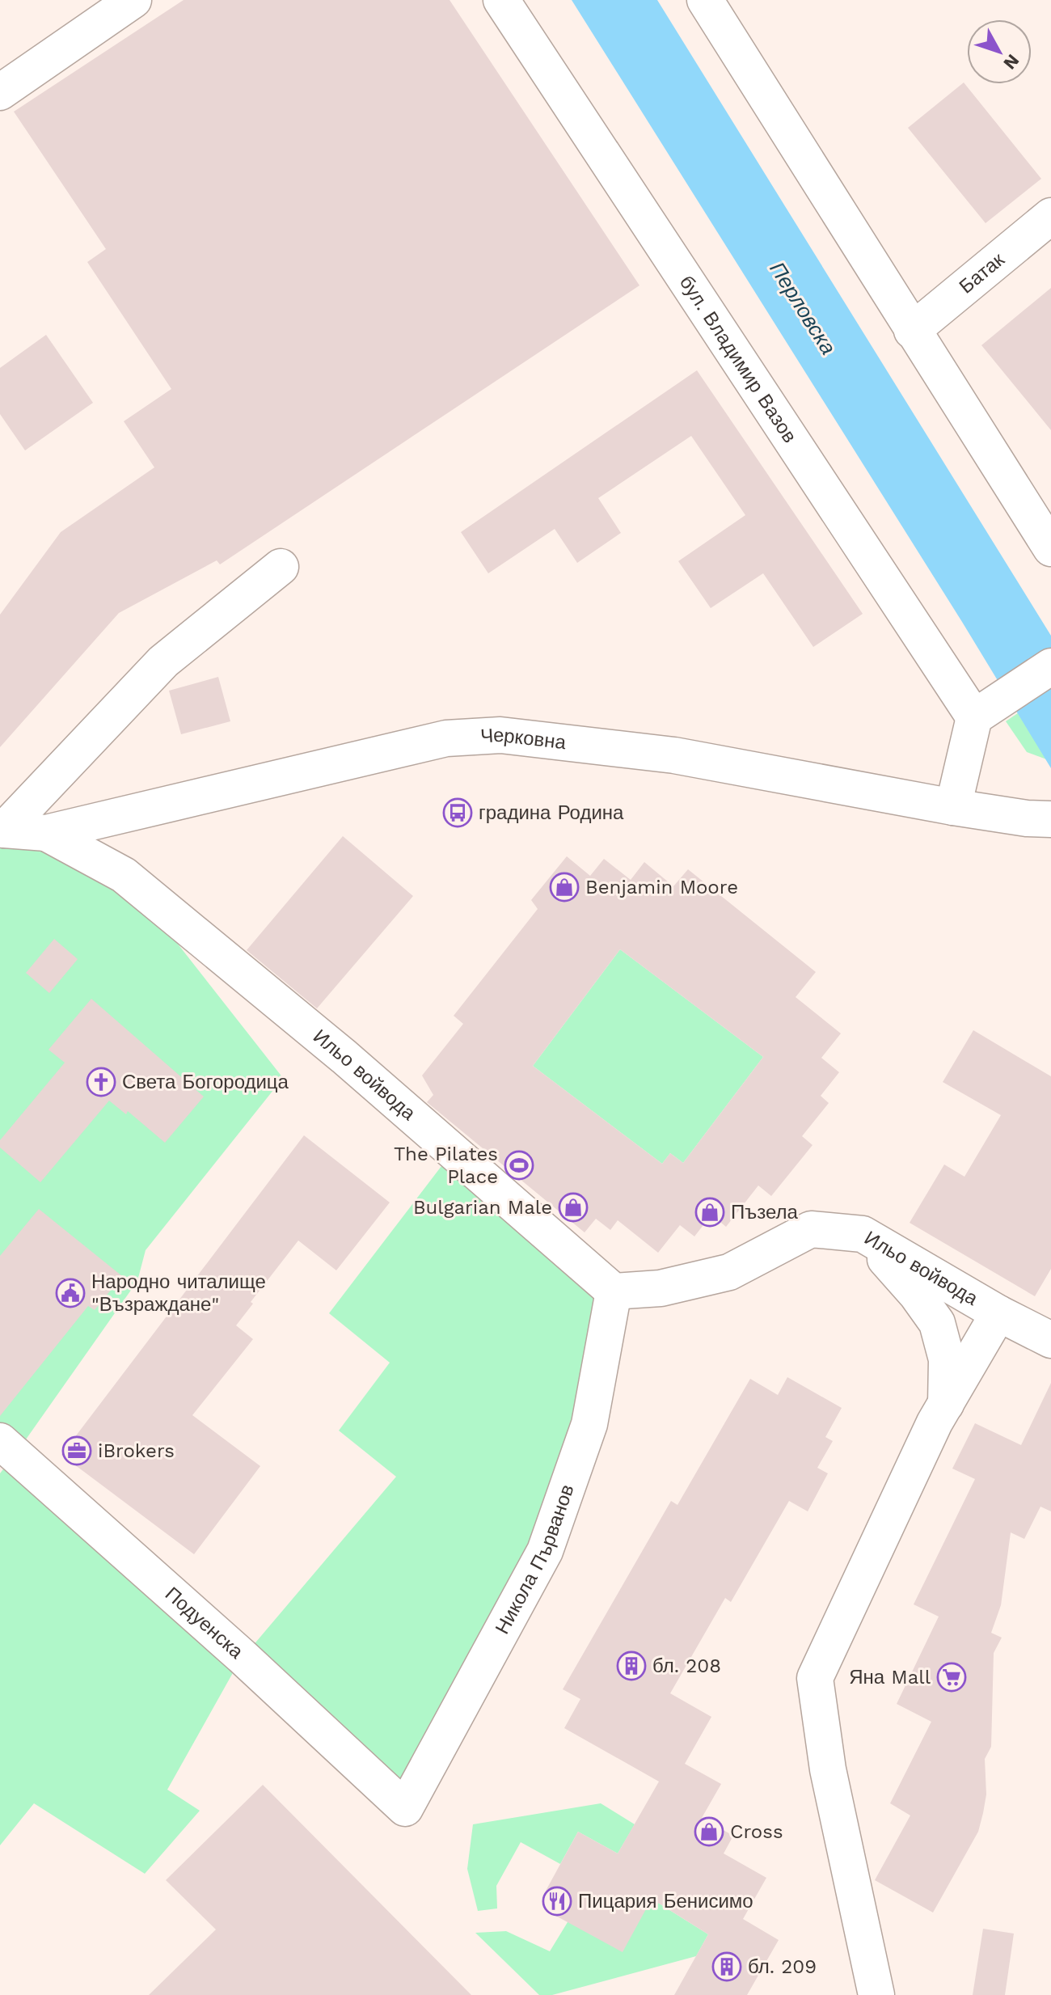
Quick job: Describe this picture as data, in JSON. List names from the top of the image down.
{
  "streets": {
    "street": [
      "Батак",
      "бул. Владимир Вазов",
      "Черковна",
      "Ильо войвода",
      "Никола Първанов",
      "Подуенска"
    ]
  },
  "crossings": [
    ["Черковна", "Ильо войвода"],
    ["Ильо войвода", "Никола Първанов"],
    ["Никола Първанов", "Подуенска"]
  ],
  "water": ["Перловска"],
  "places": {
    "bus stop": ["градина Родина"],
    "shop": [
      "Benjamin Moore",
      "Bulgarian Male",
      "Пъзела",
      "Cross"
    ],
    "church": ["Света Богородица"],
    "sports": ["The Pilates Place"],
    "public building": ["Народно читалище \"Възраждане\""],
    "office": ["iBrokers"],
    "building": ["бл. 208", "бл. 209"],
    "supermarket": ["Яна Mall"],
    "restaurant": ["Пицария Бенисимо"]
  },
  "north": "bottom right"
}
